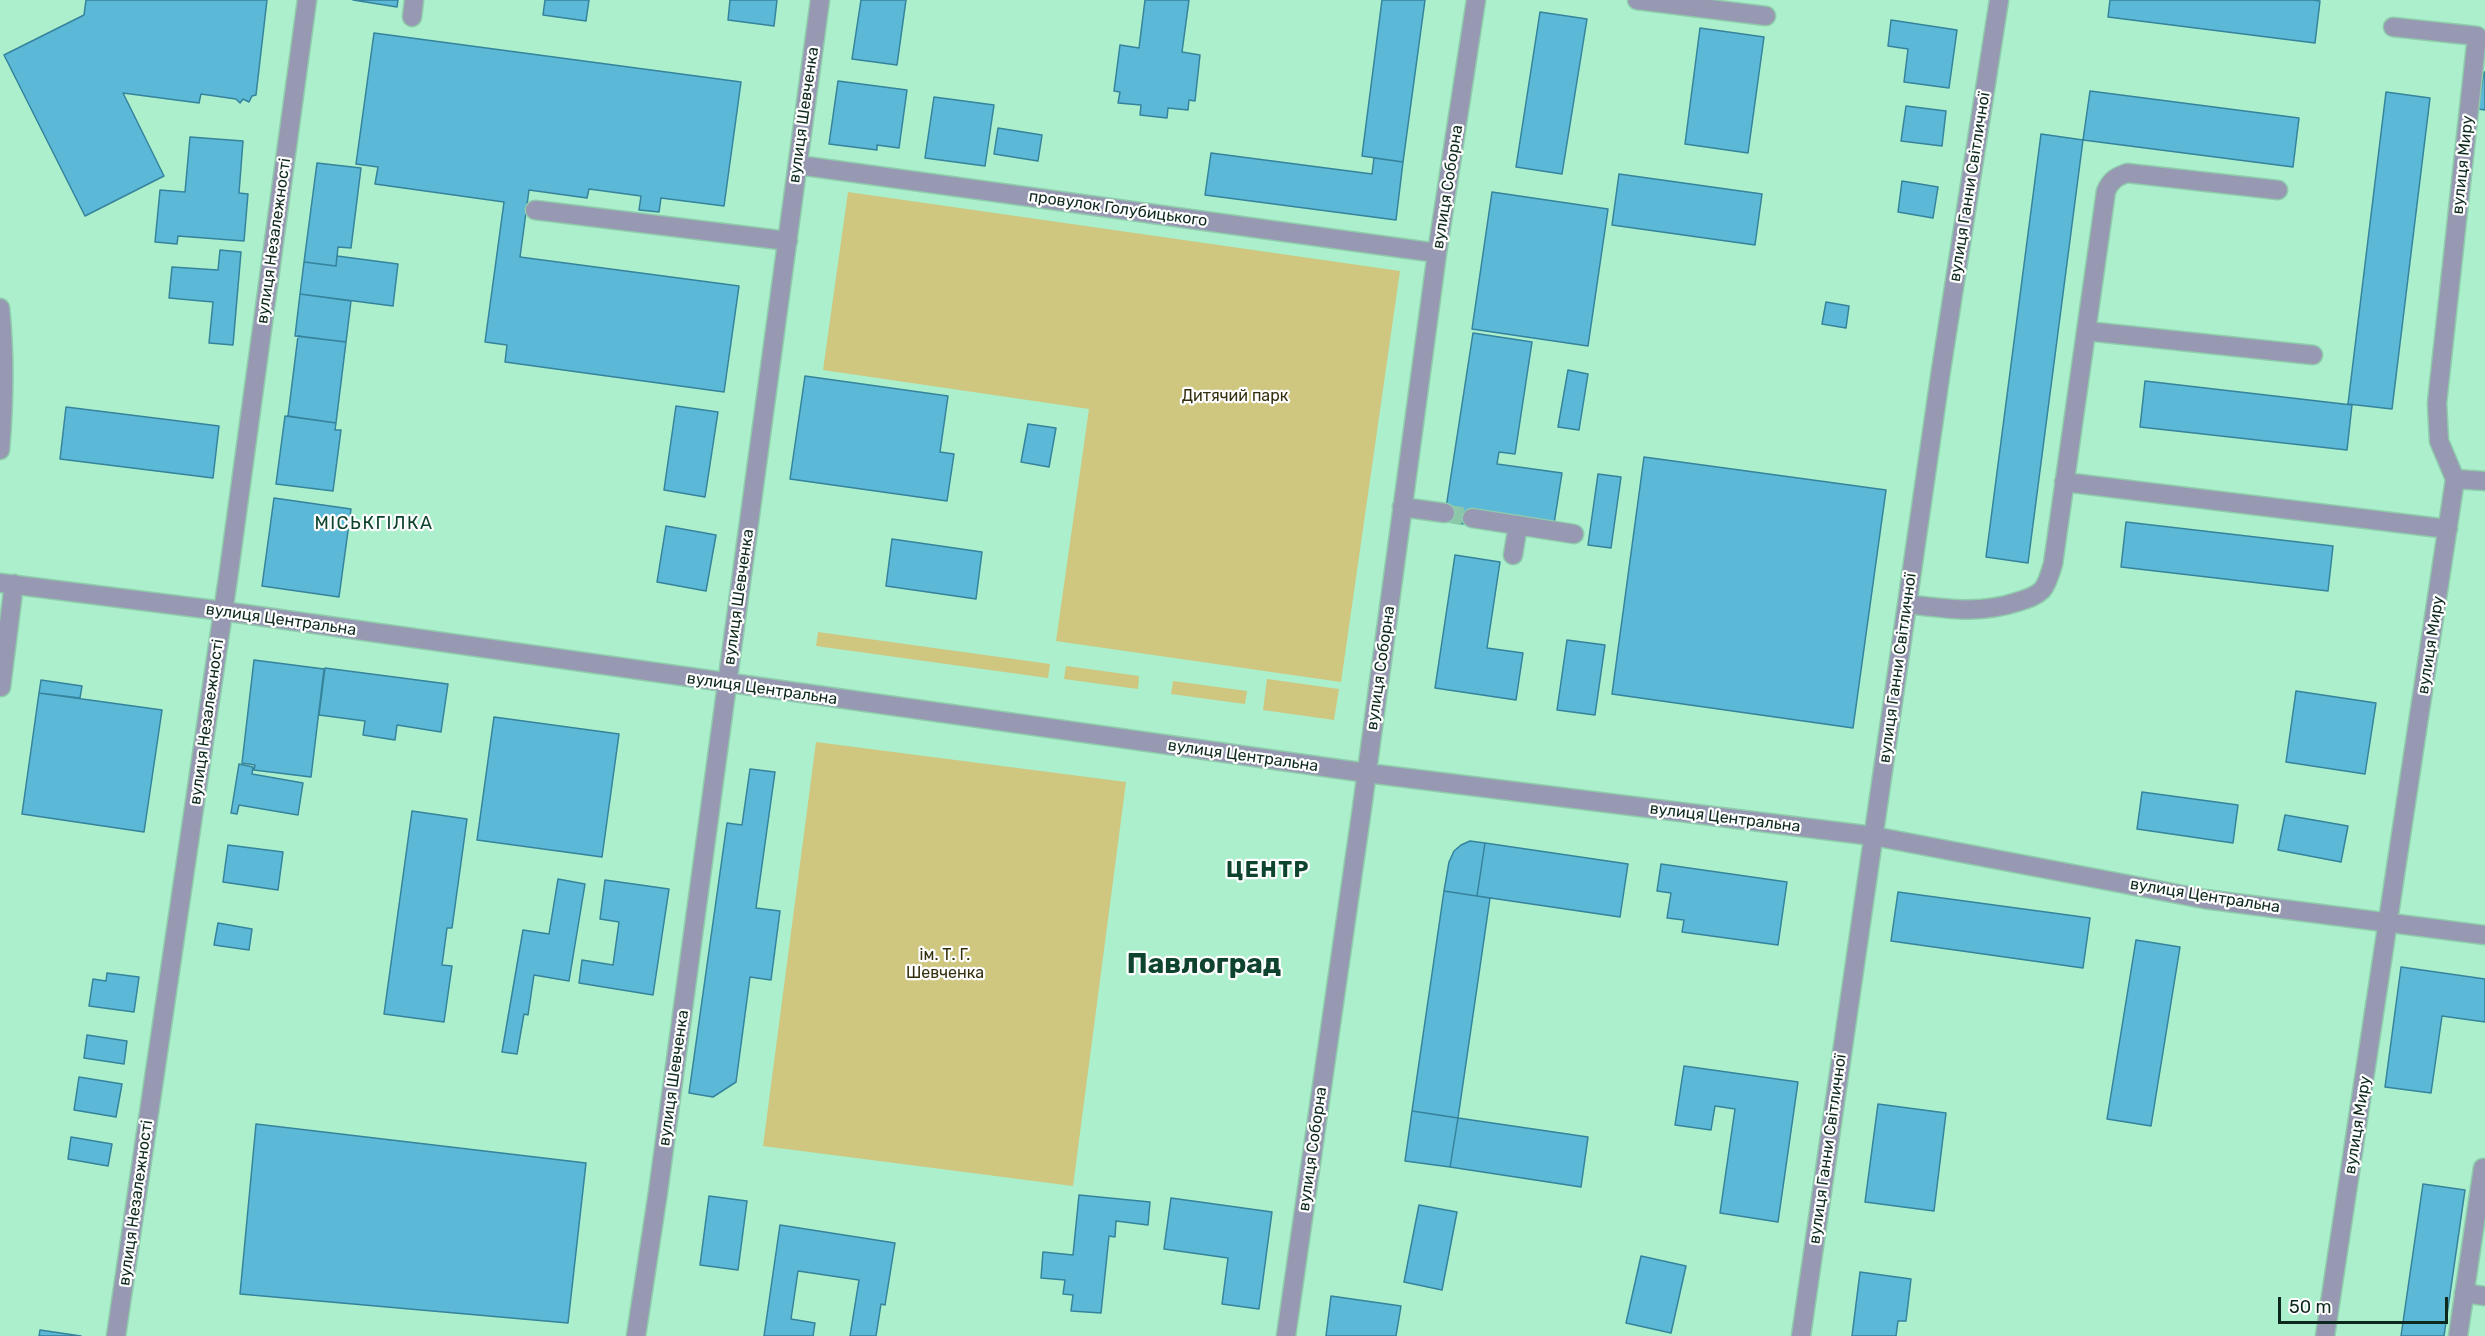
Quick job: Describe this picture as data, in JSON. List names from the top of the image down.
{
  "streets": {
    "street": [
      "вулиця Шевченка",
      "вулиця Миру",
      "вулиця Соборна",
      "вулиця Ганни Світличної",
      "провулок Голубицького",
      "вулиця Незалежності",
      "вулиця Центральна"
    ]
  },
  "crossings": [
    ["вулиця Шевченка", "провулок Голубицького"],
    ["вулиця Шевченка", "вулиця Центральна"],
    ["вулиця Миру", "вулиця Центральна"],
    ["вулиця Соборна", "провулок Голубицького"],
    ["вулиця Соборна", "вулиця Центральна"],
    ["вулиця Ганни Світличної", "вулиця Центральна"],
    ["вулиця Незалежності", "вулиця Центральна"]
  ],
  "districts": ["МІСЬКГІЛКА", "ЦЕНТР", "Павлоград"],
  "parks": ["Дитячий парк", "ім. Т. Г. Шевченка"],
  "scale_bar": "50 m"
}
